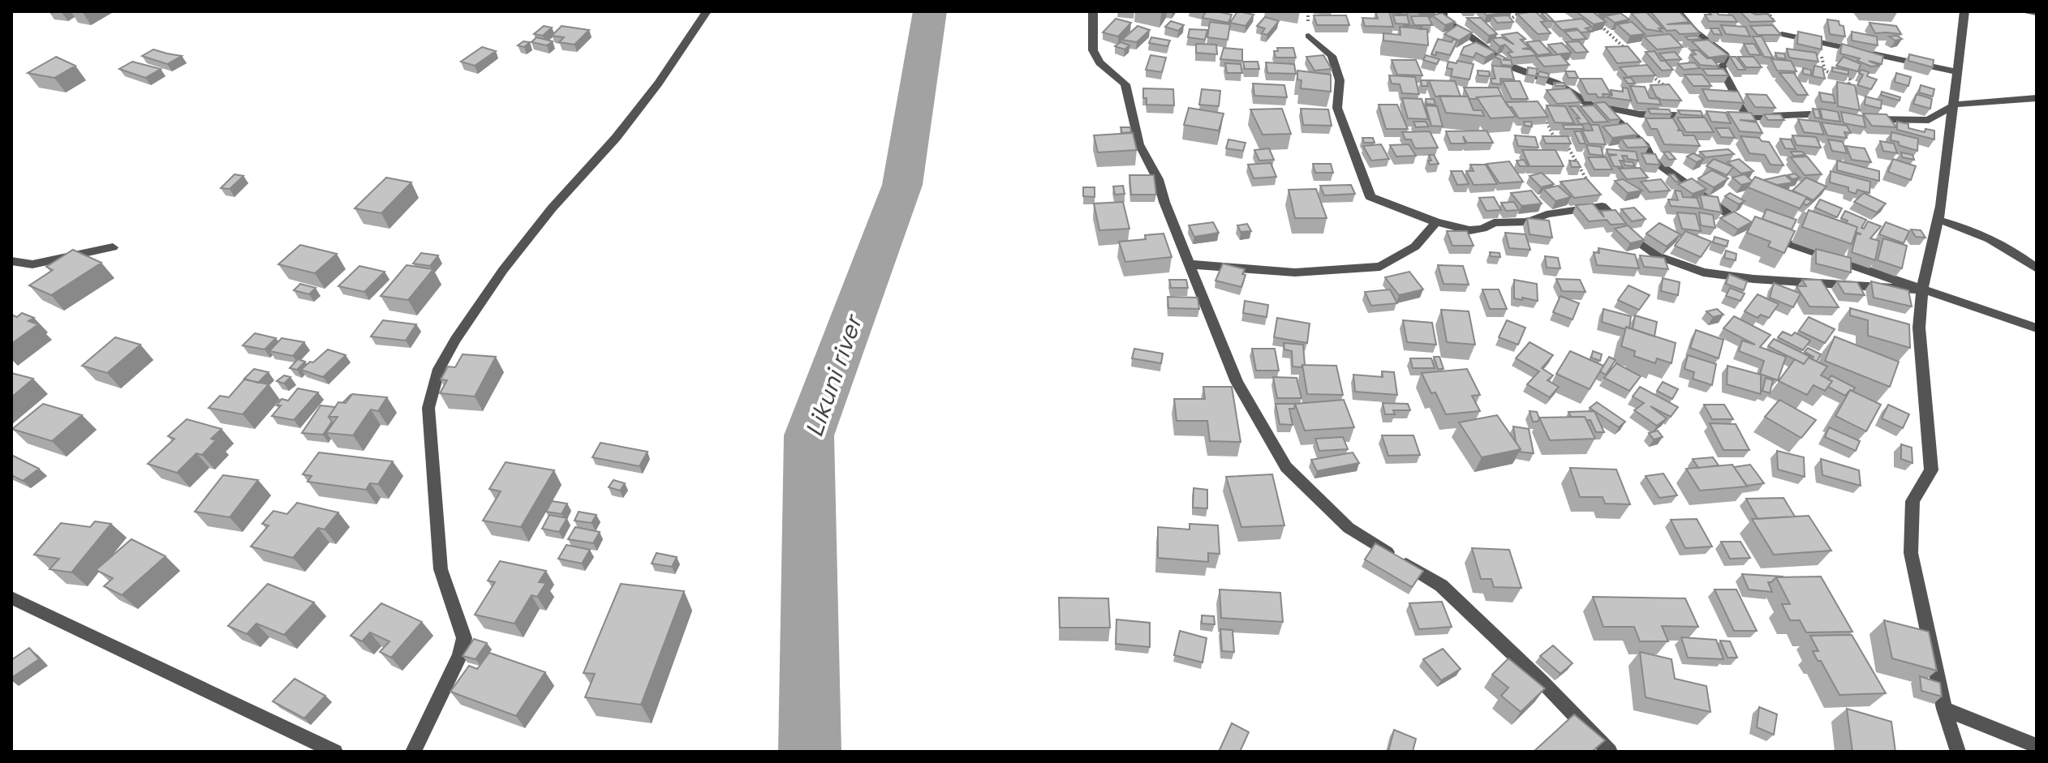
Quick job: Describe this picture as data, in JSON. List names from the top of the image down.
{
  "water": ["Likuni river"]
}
